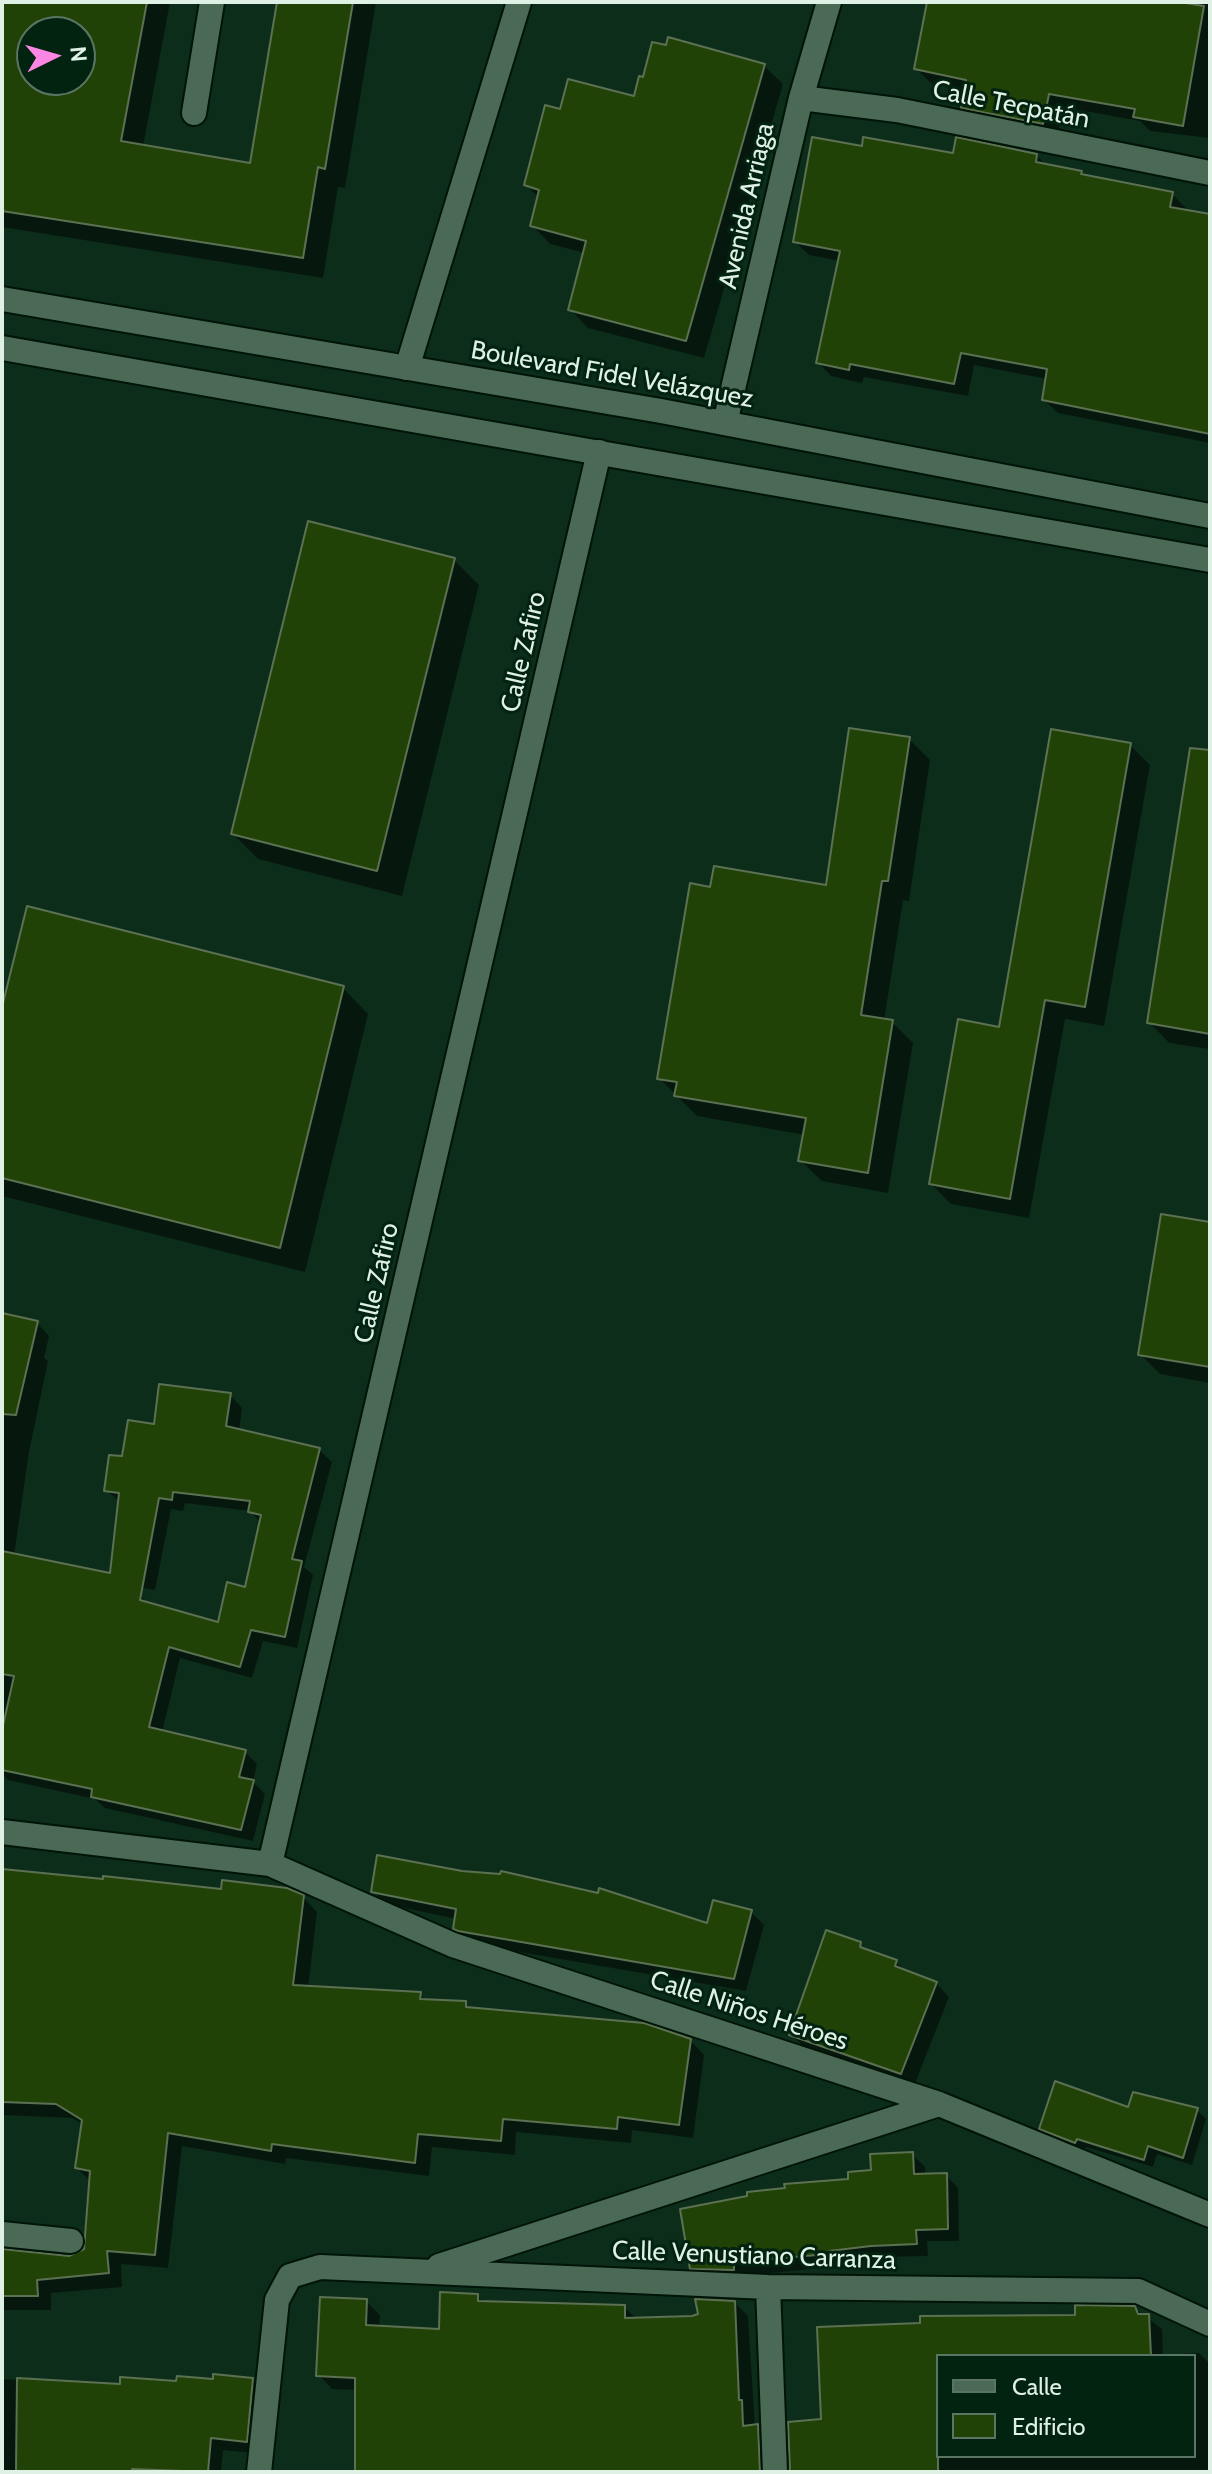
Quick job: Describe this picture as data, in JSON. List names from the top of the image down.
{
  "streets": {
    "street": [
      "Calle Tecpatán",
      "Avenida Arriaga",
      "Boulevard Fidel Velázquez",
      "Calle Zafiro",
      "Calle Niños Héroes",
      "Calle Venustiano Carranza"
    ]
  },
  "crossings": [
    ["Calle Tecpatán", "Avenida Arriaga"],
    ["Avenida Arriaga", "Boulevard Fidel Velázquez"],
    ["Calle Zafiro", "Calle Niños Héroes"]
  ],
  "legend": ["Calle", "Edificio"],
  "north": "right"
}
